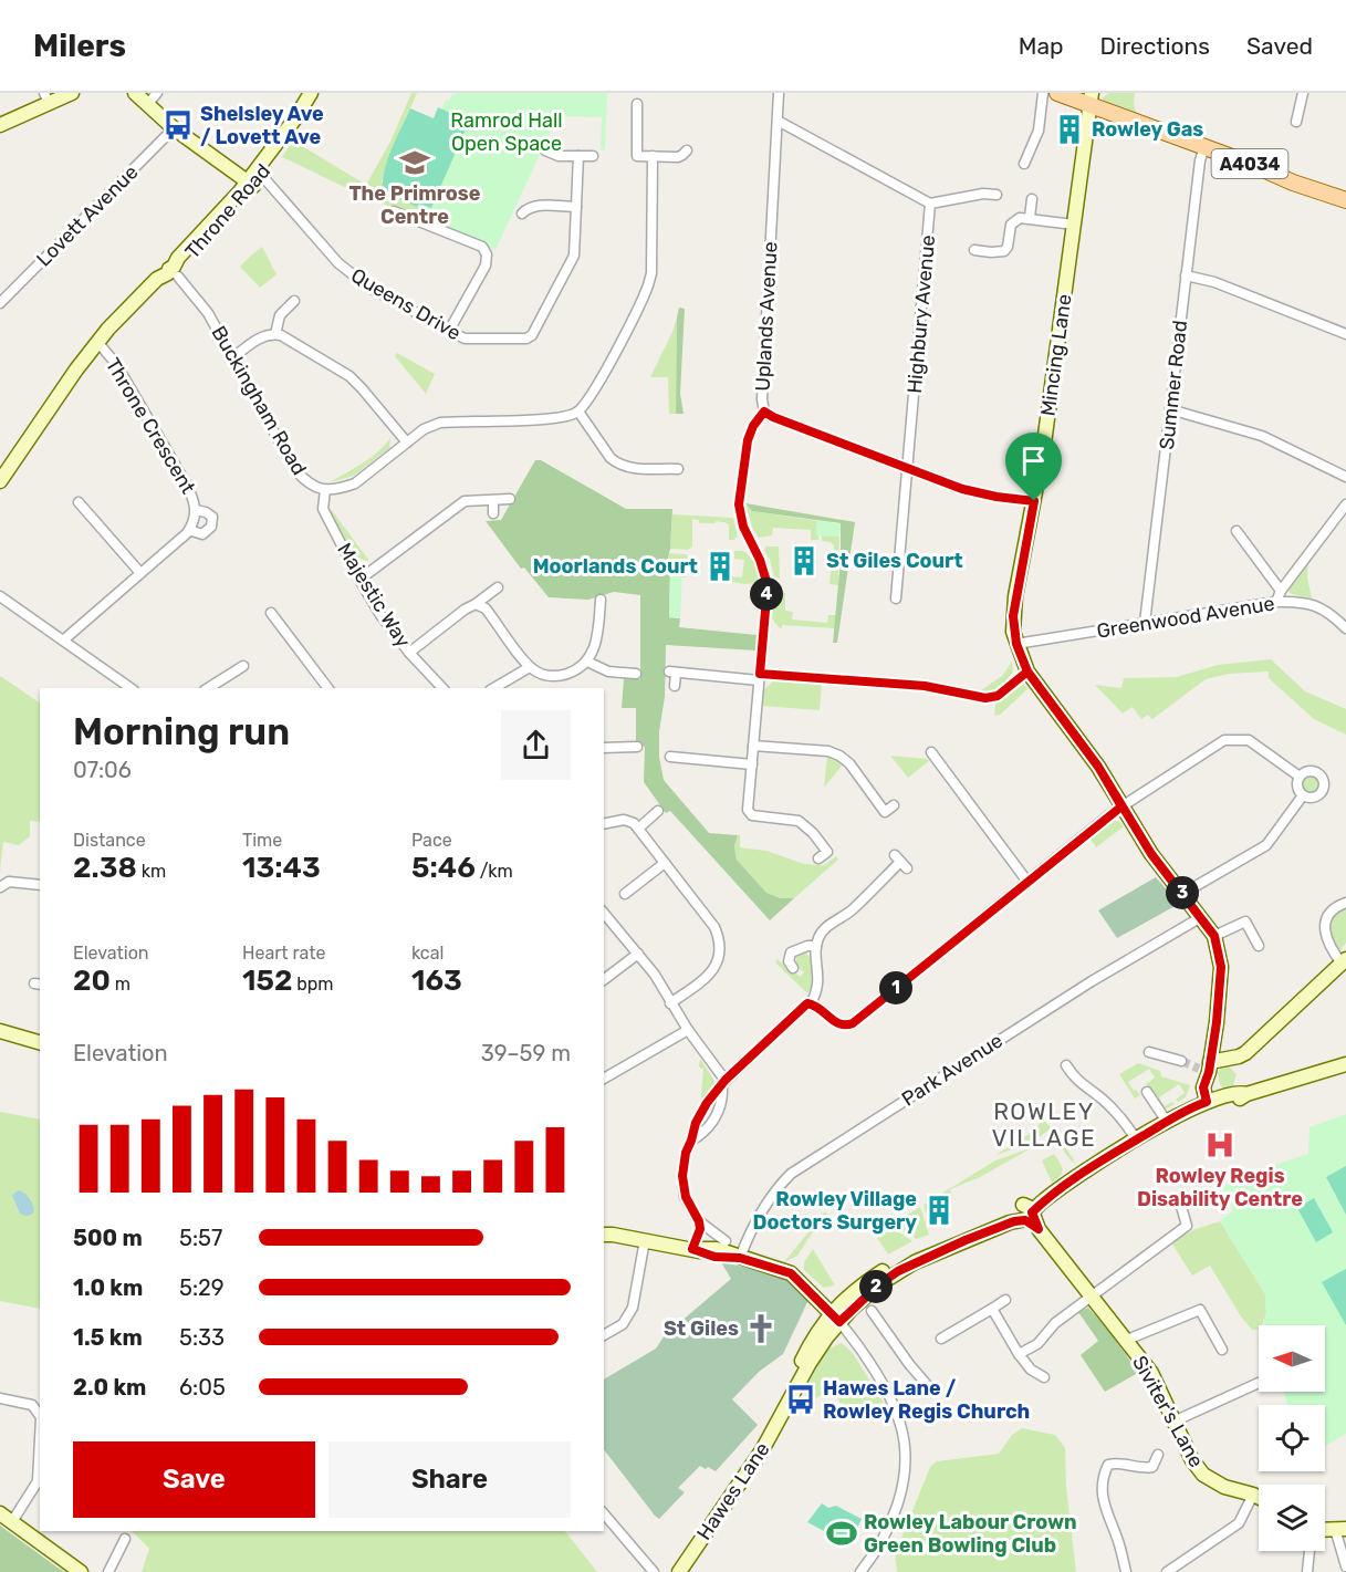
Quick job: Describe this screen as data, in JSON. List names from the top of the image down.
{
  "streets": {
    "main road": ["A4034"],
    "street": [
      "Throne Road",
      "Lovett Avenue",
      "Queens Drive",
      "Highbury Avenue",
      "Uplands Avenue",
      "Mincing Lane",
      "Summer Road",
      "Buckingham Road",
      "Throne Crescent",
      "Majestic Way",
      "Greenwood Avenue",
      "Park Avenue",
      "Siviter's Lane",
      "Hawes Lane"
    ]
  },
  "crossings": [
    ["A4034", "Mincing Lane"],
    ["A4034", "Summer Road"],
    ["Throne Road", "Queens Drive"],
    ["Throne Road", "Buckingham Road"],
    ["Throne Road", "Throne Crescent"],
    ["Highbury Avenue", "Uplands Avenue"],
    ["Uplands Avenue", "Mincing Lane"],
    ["Mincing Lane", "Greenwood Avenue"],
    ["Mincing Lane", "Park Avenue"],
    ["Summer Road", "Greenwood Avenue"],
    ["Buckingham Road", "Majestic Way"]
  ],
  "districts": ["ROWLEY VILLAGE"],
  "parks": ["Ramrod Hall Open Space"],
  "places": {
    "bus stop": ["Shelsley Ave / Lovett Ave", "Hawes Lane / Rowley Regis Church"],
    "building": [
      "Rowley Gas",
      "St Giles Court",
      "Moorlands Court",
      "Rowley Village Doctors Surgery"
    ],
    "school or university": ["The Primrose Centre"],
    "hospital": ["Rowley Regis Disability Centre"],
    "church": ["St Giles"],
    "sports": ["Rowley Labour Crown Green Bowling Club"]
  },
  "north": "left",
  "page": {
    "header": "Milers",
    "nav": ["Map", "Directions", "Saved"],
    "pins": [
      "4",
      "3",
      "1",
      "2"
    ],
    "heading": ["Morning run", "07:06"],
    "stats": [
      ["Distance", "2.38 km"],
      ["Time", "13:43"],
      ["Pace", "5:46 /km"],
      ["Elevation", "20 m"],
      ["Heart rate", "152 bpm"],
      ["kcal", "163"]
    ],
    "chart": ["Elevation", "39–59 m"],
    "list": [
      {
        "name": "500 m",
        "note": "5:57"
      },
      {
        "name": "1.0 km",
        "note": "5:29"
      },
      {
        "name": "1.5 km",
        "note": "5:33"
      },
      {
        "name": "2.0 km",
        "note": "6:05"
      }
    ],
    "buttons": ["Save", "Share"]
  }
}
